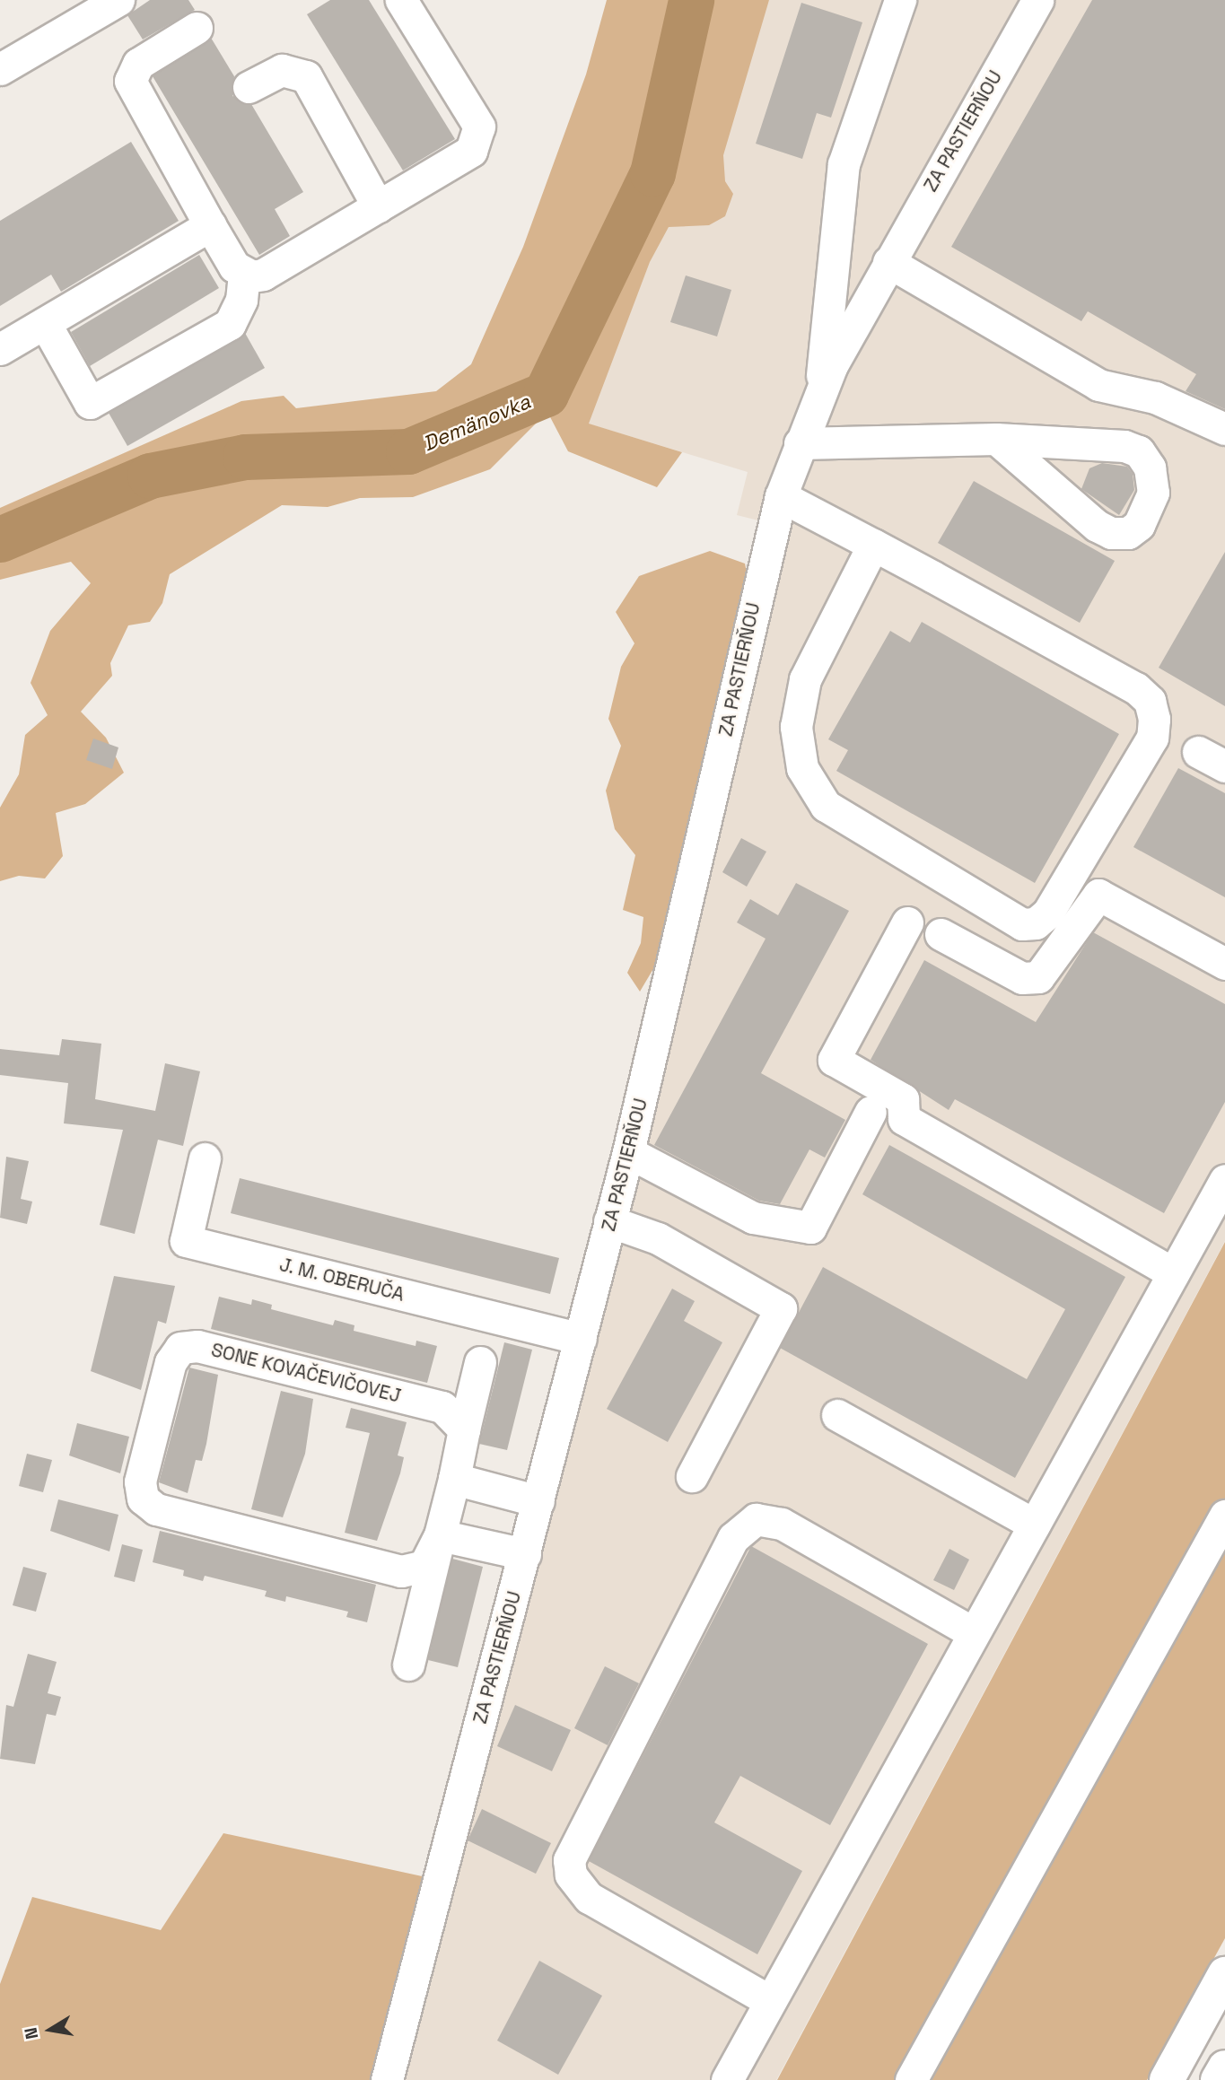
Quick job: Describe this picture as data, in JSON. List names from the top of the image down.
{
  "streets": {
    "street": ["ZA PASTIERŇOU", "J. M. OBERUČA", "SONE KOVAČEVIČOVEJ"]
  },
  "crossings": [
    ["ZA PASTIERŇOU", "J. M. OBERUČA"]
  ],
  "water": ["Demänovka"],
  "north": "left"
}
